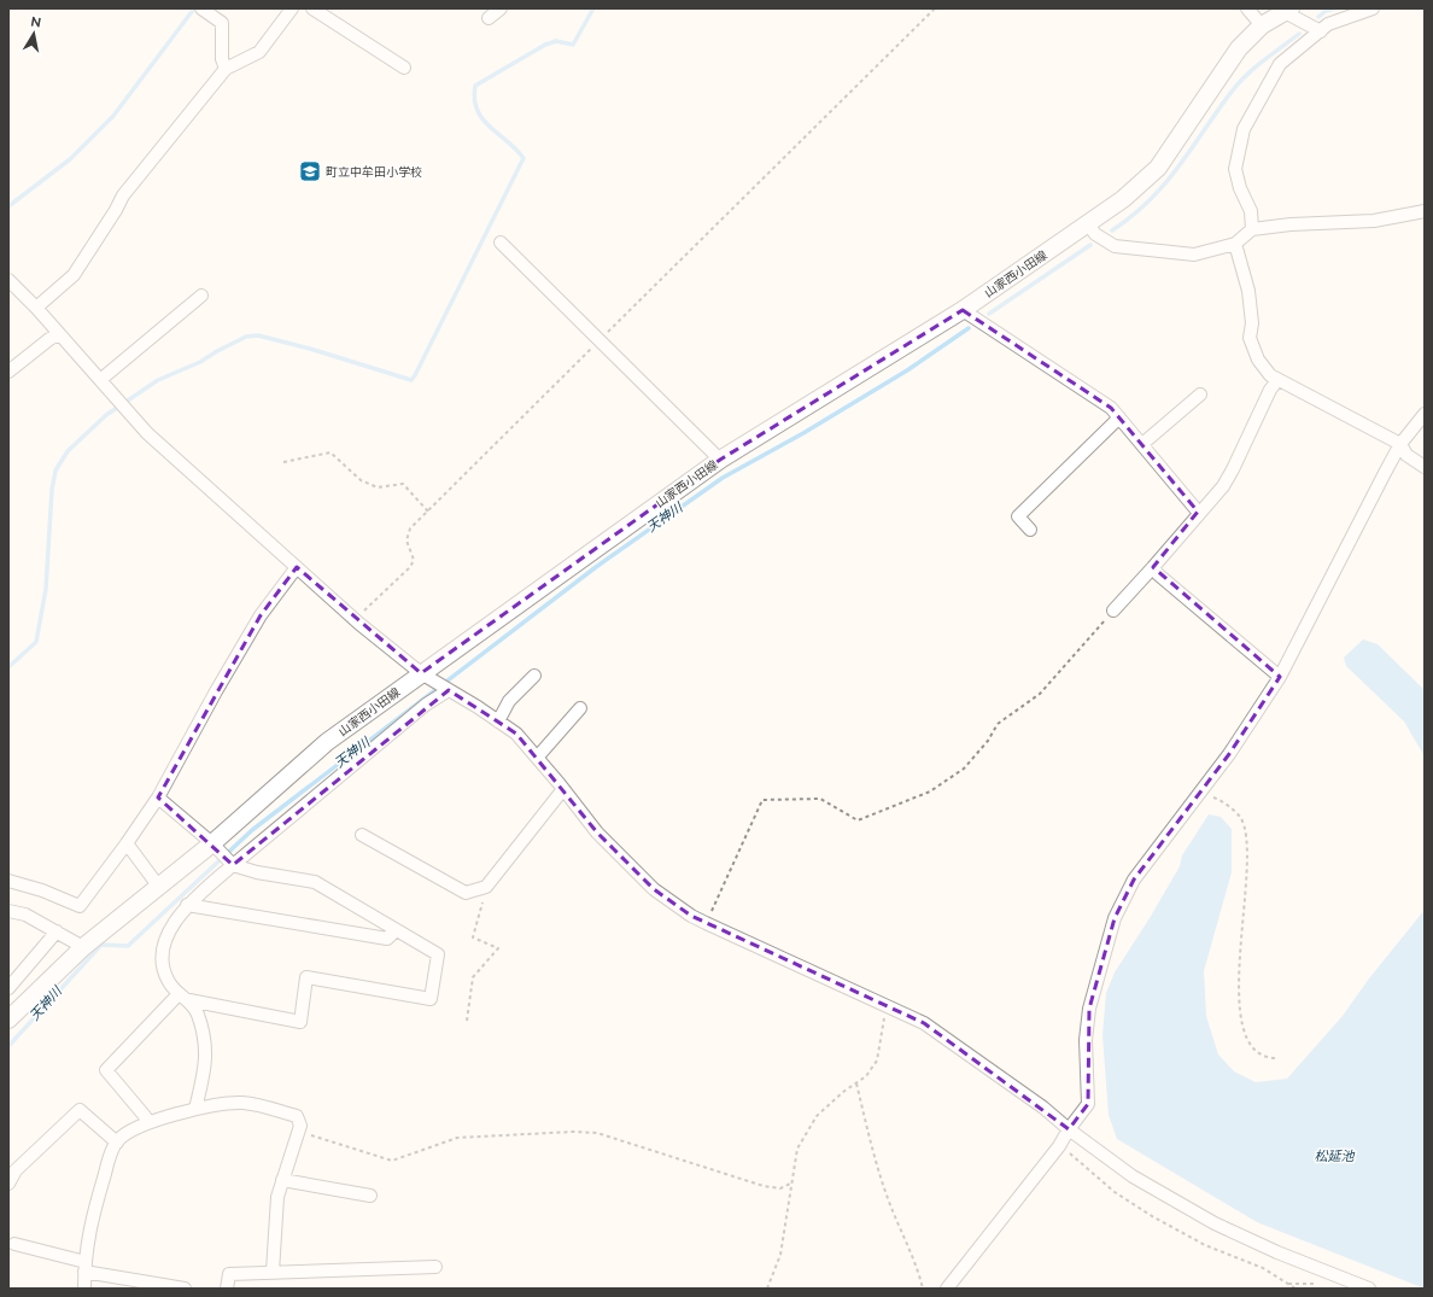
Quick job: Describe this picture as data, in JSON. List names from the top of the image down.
{
  "streets": {
    "main road": ["山家西小田線"]
  },
  "water": ["天神川", "松延池"],
  "places": {
    "school or university": ["町立中牟田小学校"]
  },
  "north": "top"
}
